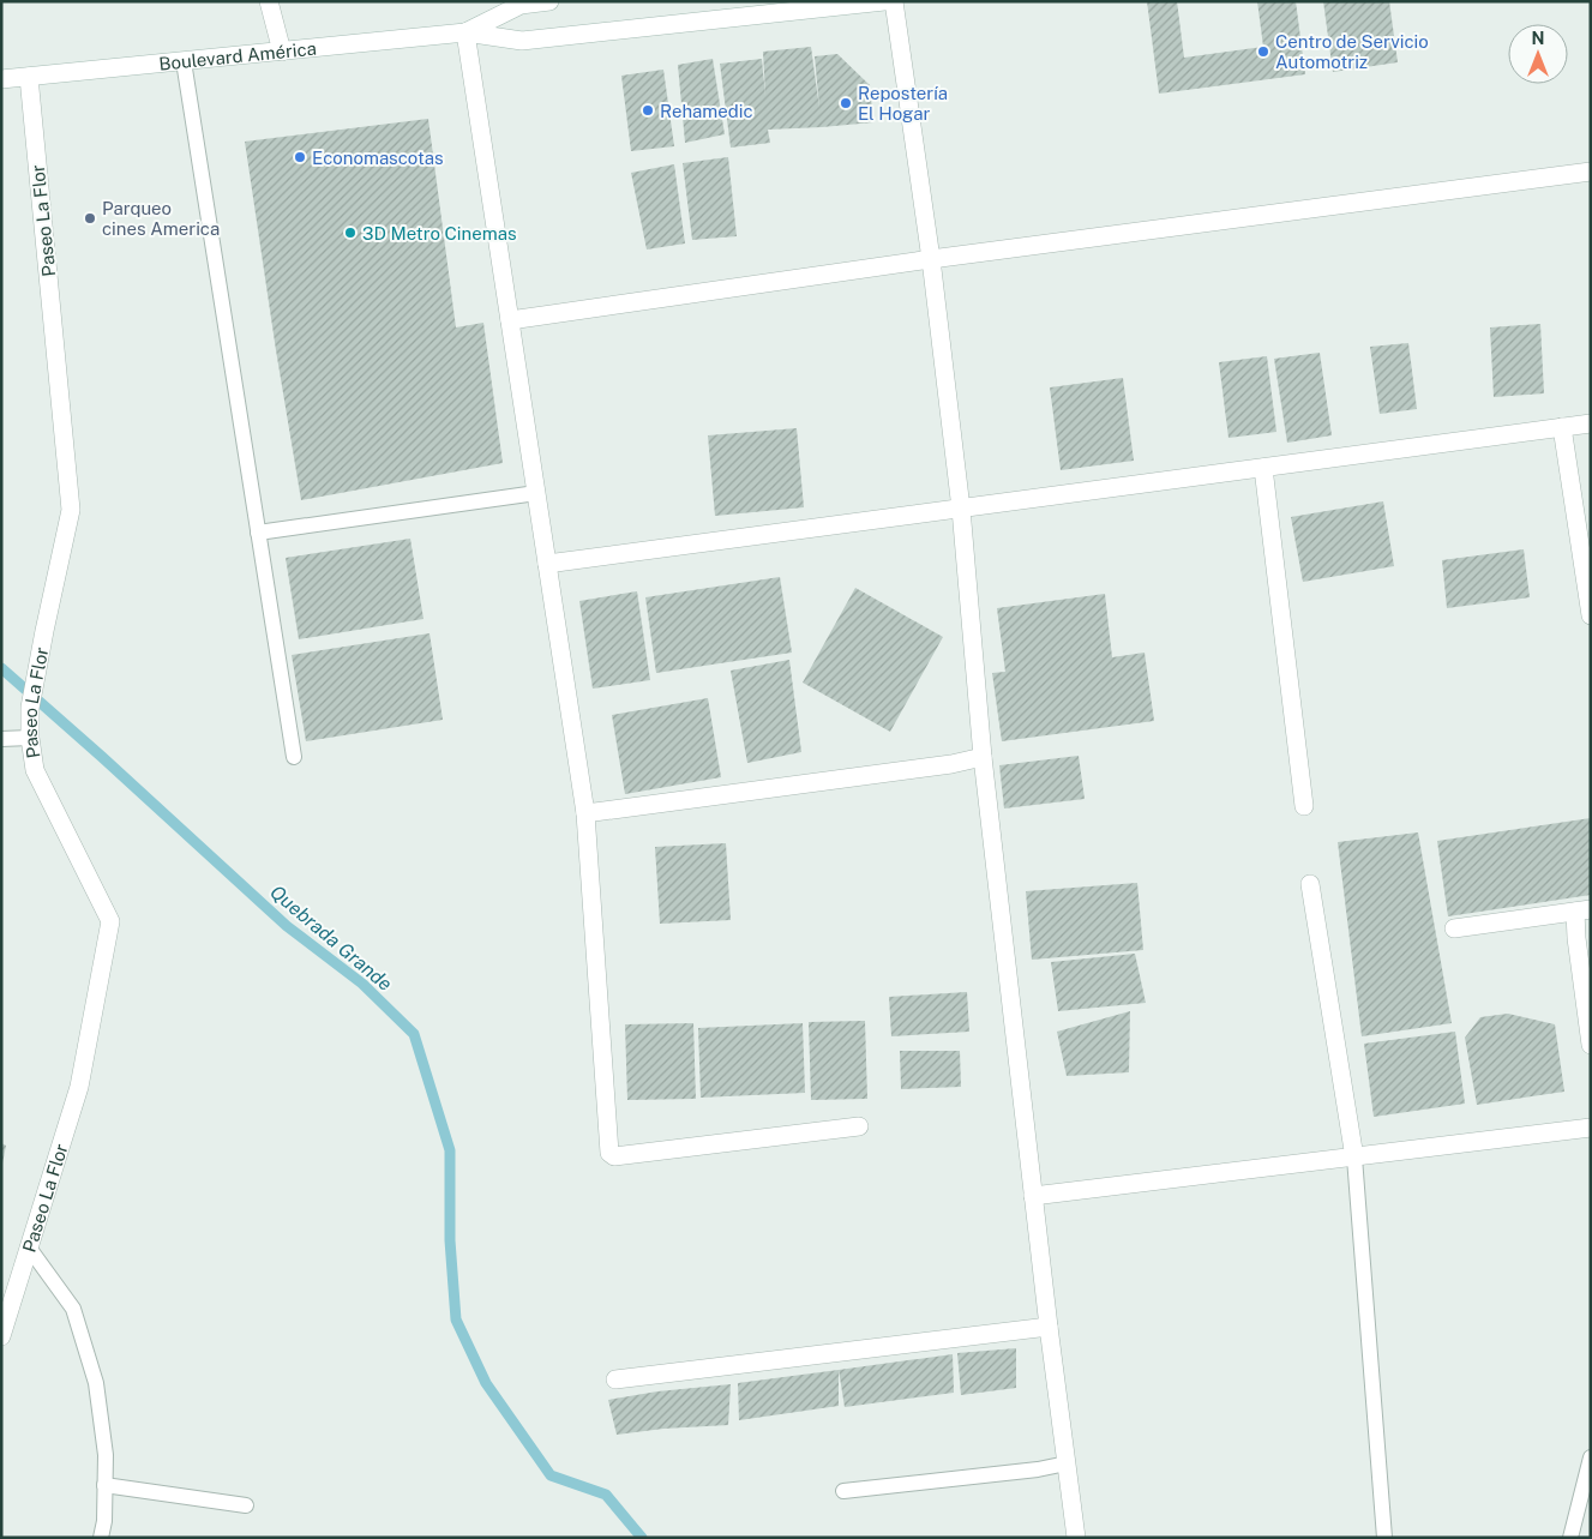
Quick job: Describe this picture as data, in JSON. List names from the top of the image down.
{
  "streets": {
    "street": ["Boulevard América", "Paseo La Flor"]
  },
  "crossings": [
    ["Boulevard América", "Paseo La Flor"]
  ],
  "water": ["Quebrada Grande"],
  "places": [
    "Centro de Servicio Automotriz",
    "Repostería El Hogar",
    "Rehamedic",
    "Economascotas",
    "Parqueo cines America",
    "3D Metro Cinemas"
  ],
  "north": "top"
}
